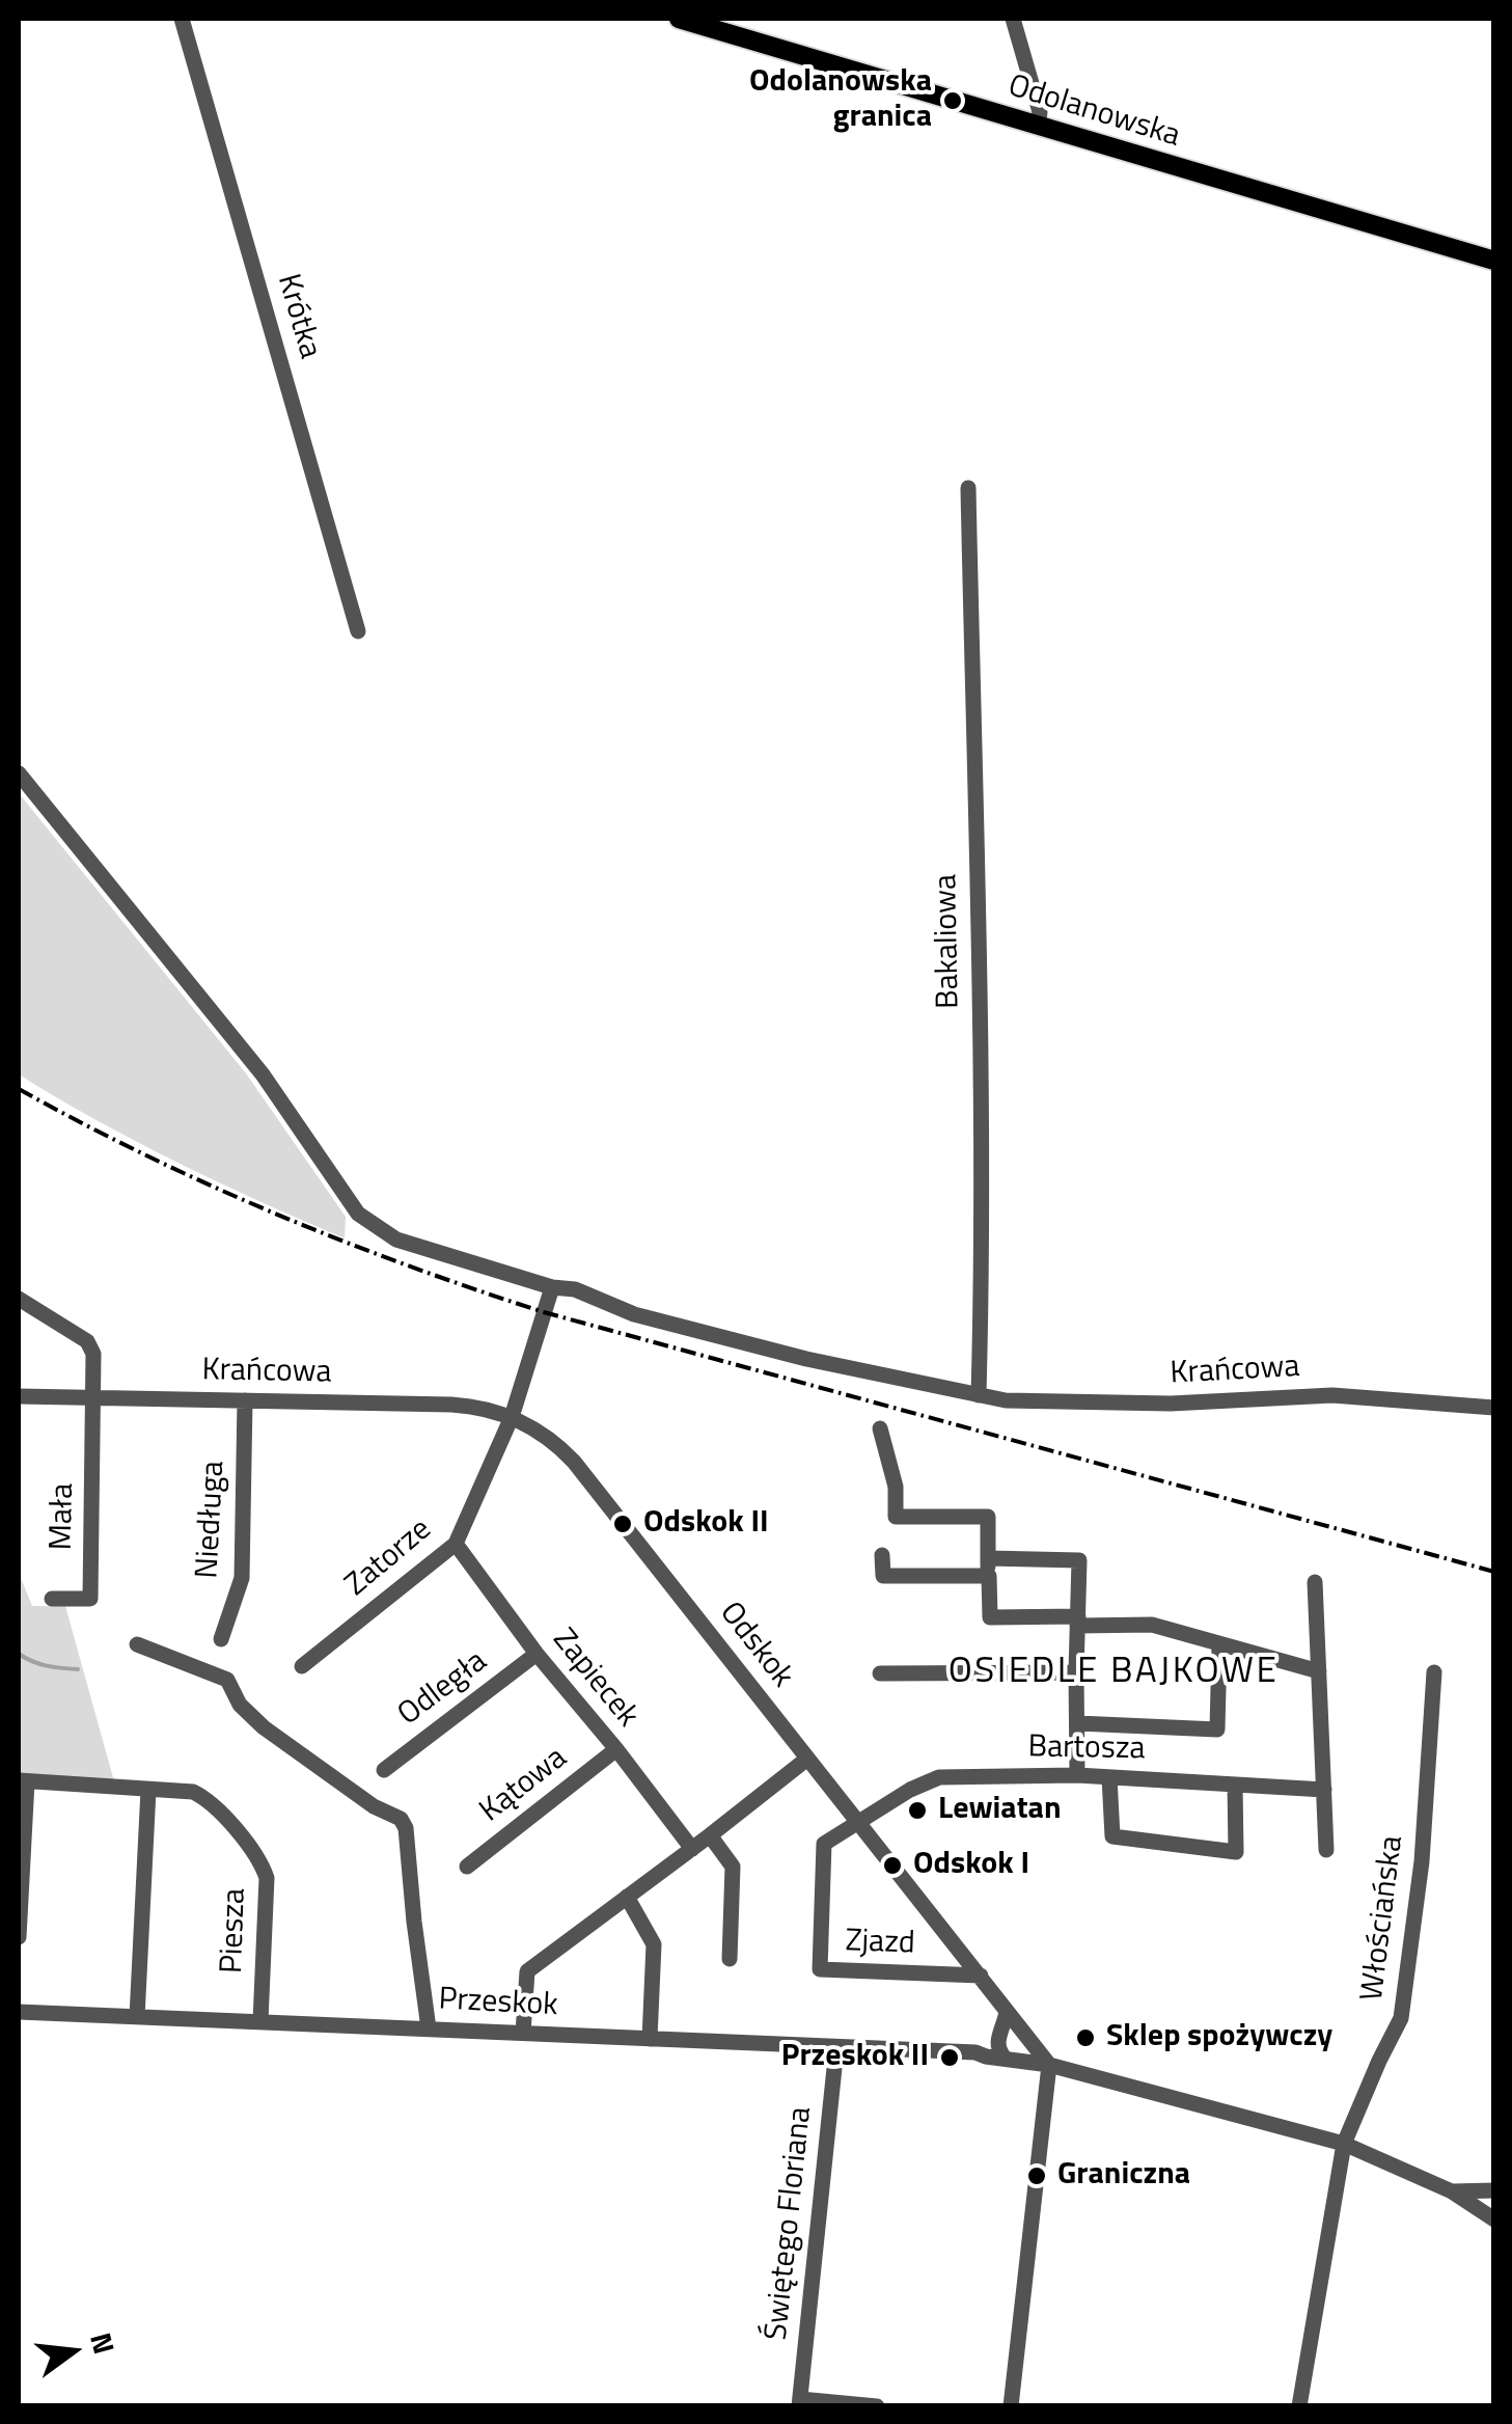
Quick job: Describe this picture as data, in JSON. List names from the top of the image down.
{
  "streets": {
    "main road": ["Odolanowska"],
    "street": [
      "Krótka",
      "Bakaliowa",
      "Krańcowa",
      "Mała",
      "Niedługa",
      "Zatorze",
      "Odskok",
      "Zapiecek",
      "Odległa",
      "Bartosza",
      "Kątowa",
      "Włościańska",
      "Piesza",
      "Zjazd",
      "Przeskok",
      "Świętego Floriana"
    ]
  },
  "crossings": [
    ["Bakaliowa", "Krańcowa"],
    ["Krańcowa", "Mała"],
    ["Krańcowa", "Niedługa"],
    ["Krańcowa", "Zatorze"],
    ["Krańcowa", "Odskok"],
    ["Zatorze", "Odskok"],
    ["Zatorze", "Zapiecek"],
    ["Odskok", "Bartosza"],
    ["Odskok", "Zjazd"],
    ["Odskok", "Przeskok"],
    ["Zapiecek", "Odległa"],
    ["Zapiecek", "Kątowa"],
    ["Bartosza", "Zjazd"],
    ["Włościańska", "Przeskok"],
    ["Piesza", "Przeskok"],
    ["Przeskok", "Świętego Floriana"]
  ],
  "districts": ["OSIEDLE BAJKOWE"],
  "places": [
    "Odolanowska granica",
    "Odskok II",
    "Lewiatan",
    "Odskok I",
    "Sklep spożywczy",
    "Przeskok II",
    "Graniczna"
  ],
  "north": "right"
}
